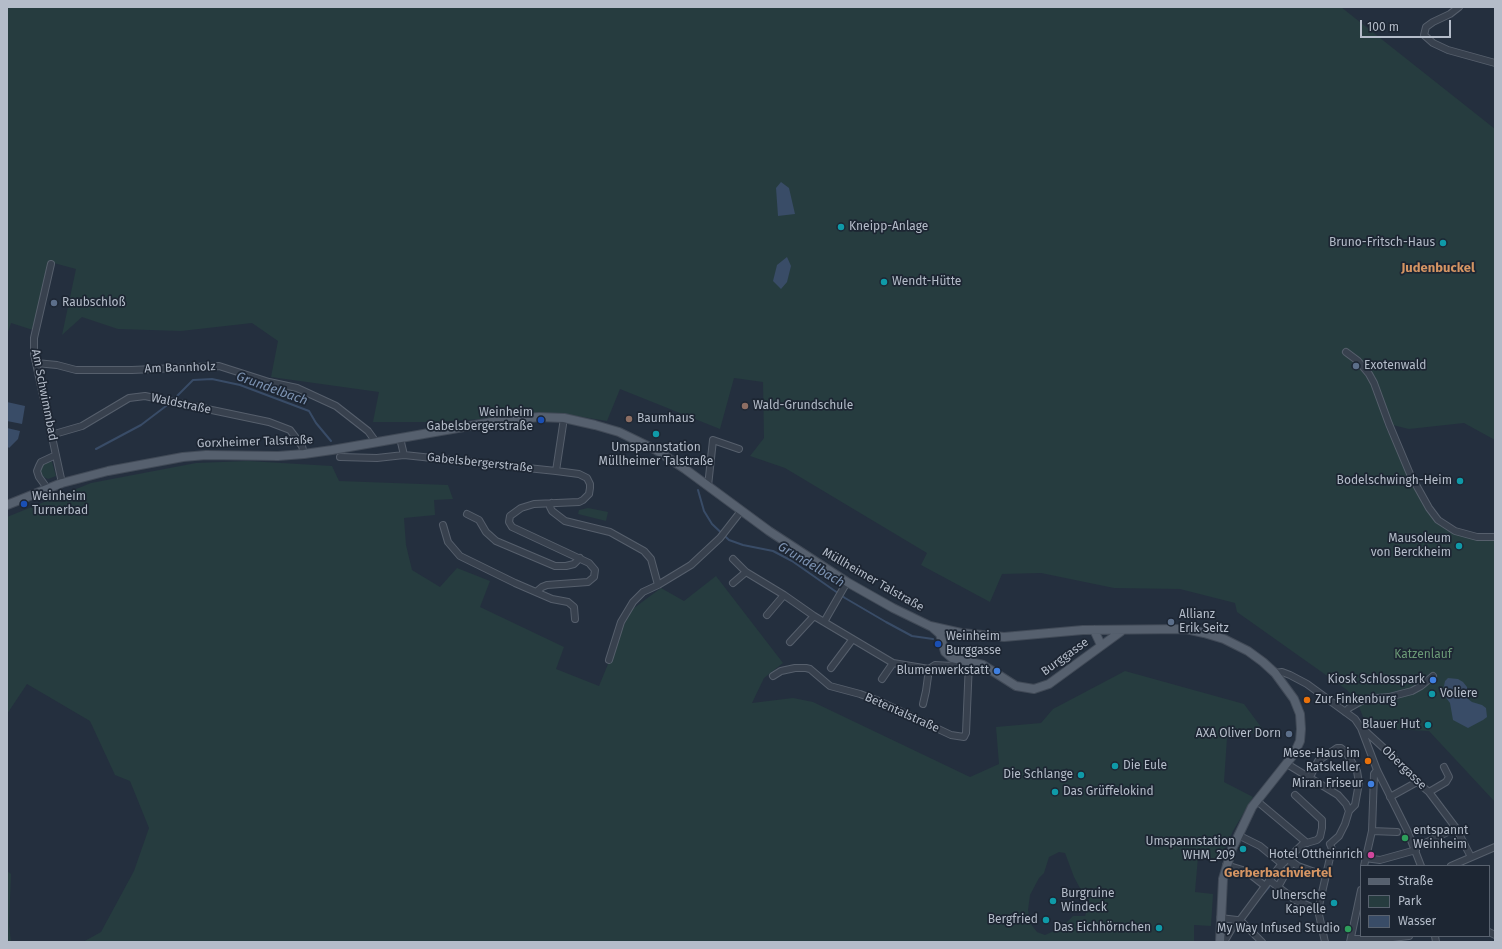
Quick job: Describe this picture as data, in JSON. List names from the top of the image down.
{
  "streets": {
    "main road": ["Gorxheimer Talstraße", "Müllheimer Talstraße", "Burggasse"],
    "street": [
      "Am Bannholz",
      "Am Schwimmbad",
      "Waldstraße",
      "Gabelsbergerstraße",
      "Betentalstraße",
      "Obergasse"
    ]
  },
  "crossings": [
    ["Am Bannholz", "Am Schwimmbad"],
    ["Am Bannholz", "Gorxheimer Talstraße"],
    ["Am Schwimmbad", "Waldstraße"],
    ["Am Schwimmbad", "Gorxheimer Talstraße"],
    ["Waldstraße", "Gorxheimer Talstraße"],
    ["Gorxheimer Talstraße", "Müllheimer Talstraße"],
    ["Müllheimer Talstraße", "Burggasse"],
    ["Müllheimer Talstraße", "Obergasse"],
    ["Burggasse", "Betentalstraße"]
  ],
  "districts": ["Judenbuckel", "Gerberbachviertel"],
  "water": ["Grundelbach"],
  "parks": ["Katzenlauf"],
  "places": [
    "Kneipp-Anlage",
    "Bruno-Fritsch-Haus",
    "Wendt-Hütte",
    "Raubschloß",
    "Exotenwald",
    "Wald-Grundschule",
    "Baumhaus",
    "Weinheim Gabelsbergerstraße",
    "Umspannstation Müllheimer Talstraße",
    "Bodelschwingh-Heim",
    "Weinheim Turnerbad",
    "Mausoleum von Berckheim",
    "Allianz Erik Seitz",
    "Weinheim Burggasse",
    "Blumenwerkstatt",
    "Kiosk Schlosspark",
    "Voliere",
    "Zur Finkenburg",
    "Blauer Hut",
    "AXA Oliver Dorn",
    "Mese-Haus im Ratskeller",
    "Die Eule",
    "Die Schlange",
    "Miran Friseur",
    "Das Grüffelokind",
    "entspannt Weinheim",
    "Umspannstation WHM_209",
    "Hotel Ottheinrich",
    "Burgruine Windeck",
    "Ulnersche Kapelle",
    "Bergfried",
    "Das Eichhörnchen",
    "My Way Infused Studio"
  ],
  "legend": ["Straße", "Park", "Wasser"],
  "scale_bar": "100 m"
}
